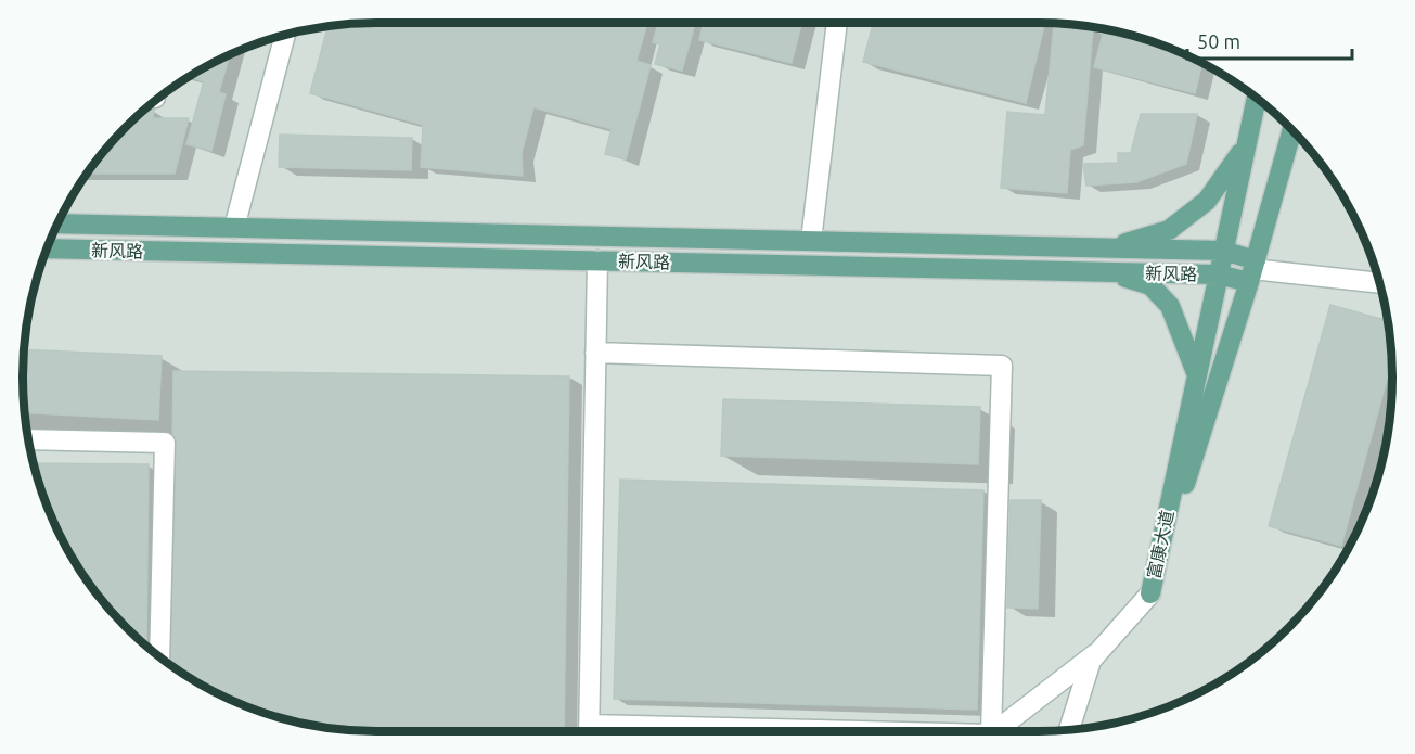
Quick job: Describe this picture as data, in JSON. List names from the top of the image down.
{
  "streets": {
    "main road": ["新风路", "富康大道"]
  },
  "crossings": [
    ["新风路", "富康大道"]
  ],
  "scale_bar": "50 m"
}
